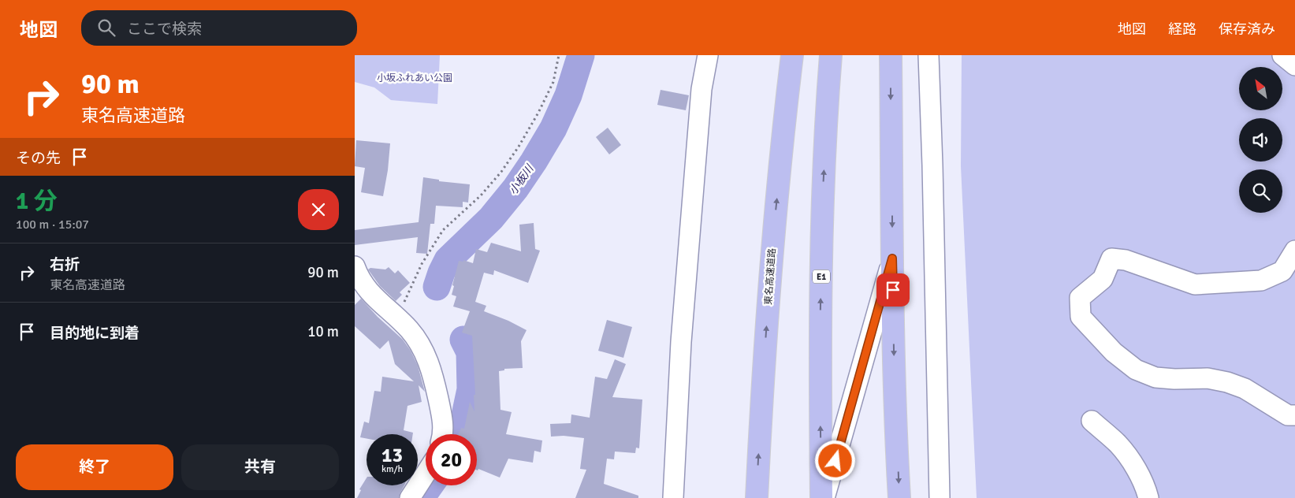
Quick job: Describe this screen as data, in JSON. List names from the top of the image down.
{
  "streets": {
    "highway": ["東名高速道路", "E1"]
  },
  "water": ["小板川"],
  "parks": ["小坂ふれあい公園"],
  "north": "top left",
  "page": {
    "header": "地図",
    "search": "ここで検索",
    "nav": ["地図", "経路", "保存済み"],
    "turn": ["90 m", "東名高速道路"],
    "then": "その先",
    "heading": ["1 分", "100 m · 15:07"],
    "list": [
      {
        "name": "右折",
        "note": "東名高速道路",
        "value": "90 m"
      },
      {
        "name": "目的地に到着",
        "value": "10 m"
      }
    ],
    "speed": "13 km/h",
    "limit": "20",
    "buttons": ["終了", "共有"]
  }
}
